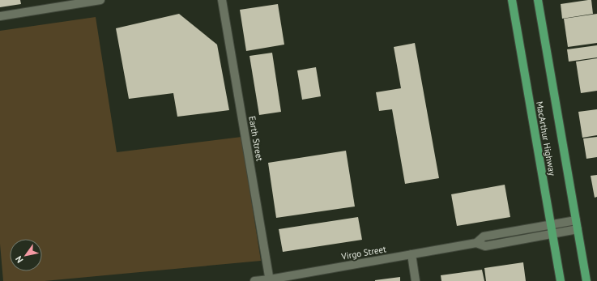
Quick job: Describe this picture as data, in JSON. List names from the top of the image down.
{
  "streets": {
    "main road": ["MacArthur Highway"],
    "street": ["Earth Street", "Virgo Street"]
  },
  "crossings": [
    ["Earth Street", "Virgo Street"],
    ["MacArthur Highway", "Virgo Street"]
  ],
  "north": "bottom left"
}
